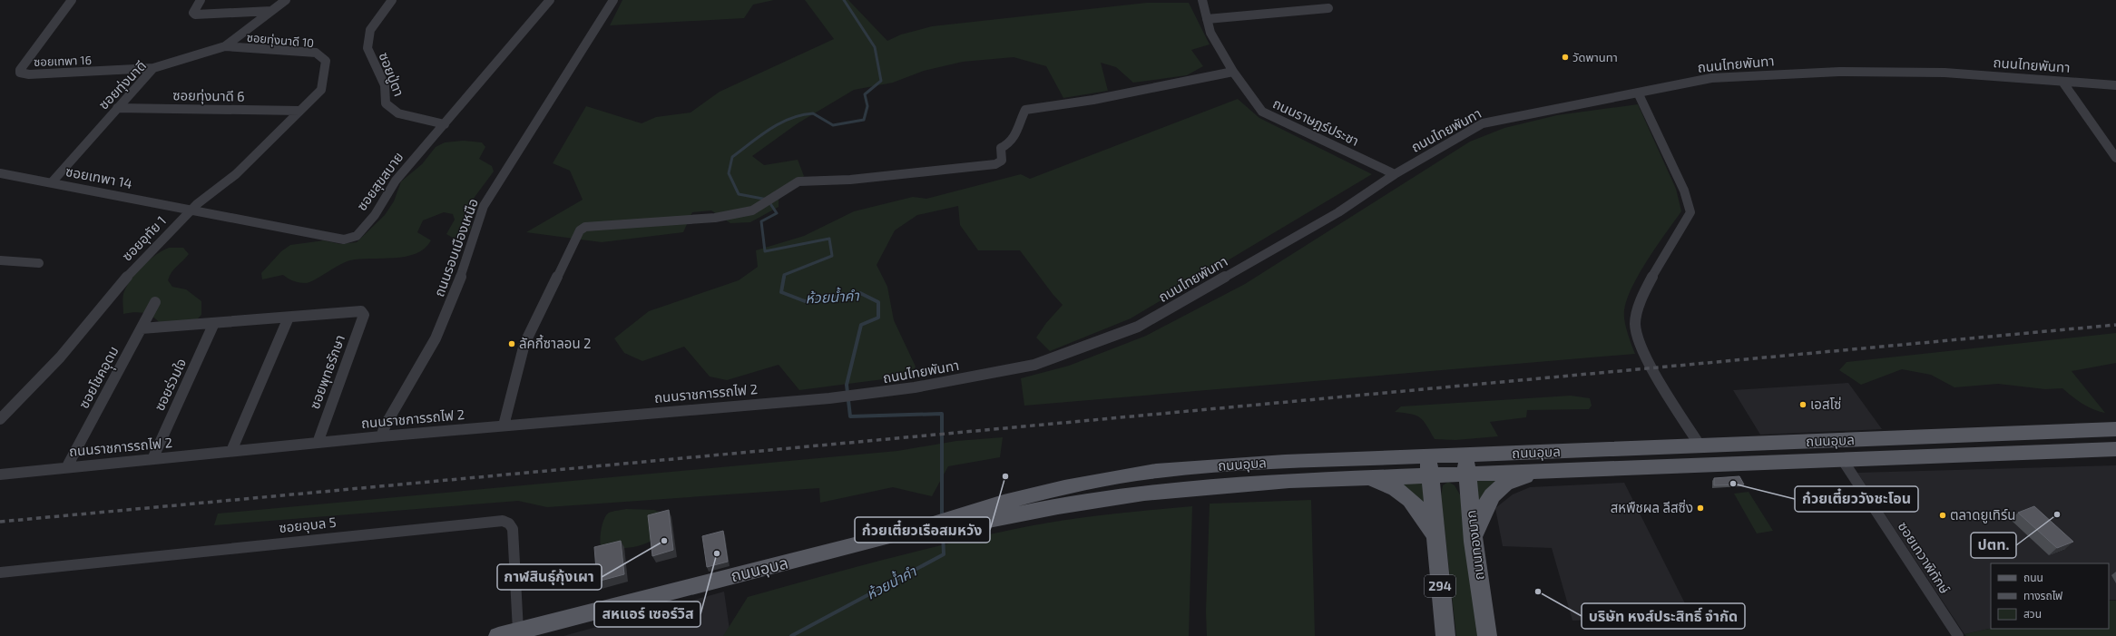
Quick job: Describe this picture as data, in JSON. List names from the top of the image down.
{
  "streets": {
    "main road": ["ถนนอุบล", "ถนนทองมาก", "294"],
    "street": [
      "ซอยทุ่งนาดี 10",
      "ซอยเทพา 16",
      "ถนนไทยพันทา",
      "ซอยปู่ตา",
      "ซอยทุ่งนาดี",
      "ซอยทุ่งนาดี 6",
      "ถนนราษฎร์ประชา",
      "ซอยเทพา 14",
      "ซอยสุขสบาย",
      "ซอยอุทัย 1",
      "ถนนรอบเมืองเหนือ",
      "ซอยพุทธรักษา",
      "ซอยโชคอุุดม",
      "ซอยร่วมใจ",
      "ถนนราชการรถไฟ 2",
      "ซอยอุบล 5",
      "ซอยเทวาพิทักษ์"
    ]
  },
  "crossings": [
    ["ซอยทุ่งนาดี 10", "ซอยทุ่งนาดี"],
    ["ซอยทุ่งนาดี 10", "ซอยอุทัย 1"],
    ["ซอยเทพา 16", "ซอยทุ่งนาดี"],
    ["ถนนไทยพันทา", "ถนนราษฎร์ประชา"],
    ["ถนนไทยพันทา", "ถนนราชการรถไฟ 2"],
    ["ซอยปู่ตา", "ซอยสุขสบาย"],
    ["ซอยทุ่งนาดี", "ซอยทุ่งนาดี 6"],
    ["ซอยทุ่งนาดี", "ซอยเทพา 14"],
    ["ซอยทุ่งนาดี 6", "ซอยอุทัย 1"],
    ["ซอยเทพา 14", "ซอยสุขสบาย"],
    ["ซอยเทพา 14", "ซอยอุทัย 1"],
    ["ซอยสุขสบาย", "ซอยอุทัย 1"],
    ["ถนนรอบเมืองเหนือ", "ถนนราชการรถไฟ 2"],
    ["ซอยพุทธรักษา", "ถนนราชการรถไฟ 2"],
    ["ซอยโชคอุุดม", "ถนนราชการรถไฟ 2"],
    ["ซอยร่วมใจ", "ถนนราชการรถไฟ 2"],
    ["ถนนอุบล", "ซอยอุบล 5"],
    ["ถนนอุบล", "ถนนทองมาก"],
    ["ถนนอุบล", "ซอยเทวาพิทักษ์"],
    ["ถนนอุบล", "294"]
  ],
  "water": ["ห้วยน้ำคำ"],
  "places": [
    "วัดพานทา",
    "ลัคกี้ซาลอน 2",
    "เอสโซ่",
    "ก๋วยเตี๋ยวเรือสมหวัง",
    "ก๋วยเตี๋ยววังชะโอน",
    "สหพืชผล ลีสซิ่ง",
    "ปตท.",
    "ตลาดยูเทิร์น",
    "กาฬสินธุ์กุ้งเผา",
    "สหแอร์ เซอร์วิส",
    "บริษัท หงส์ประสิทธิ์ จำกัด"
  ],
  "legend": ["ถนน", "ทางรถไฟ", "สวน"]
}
